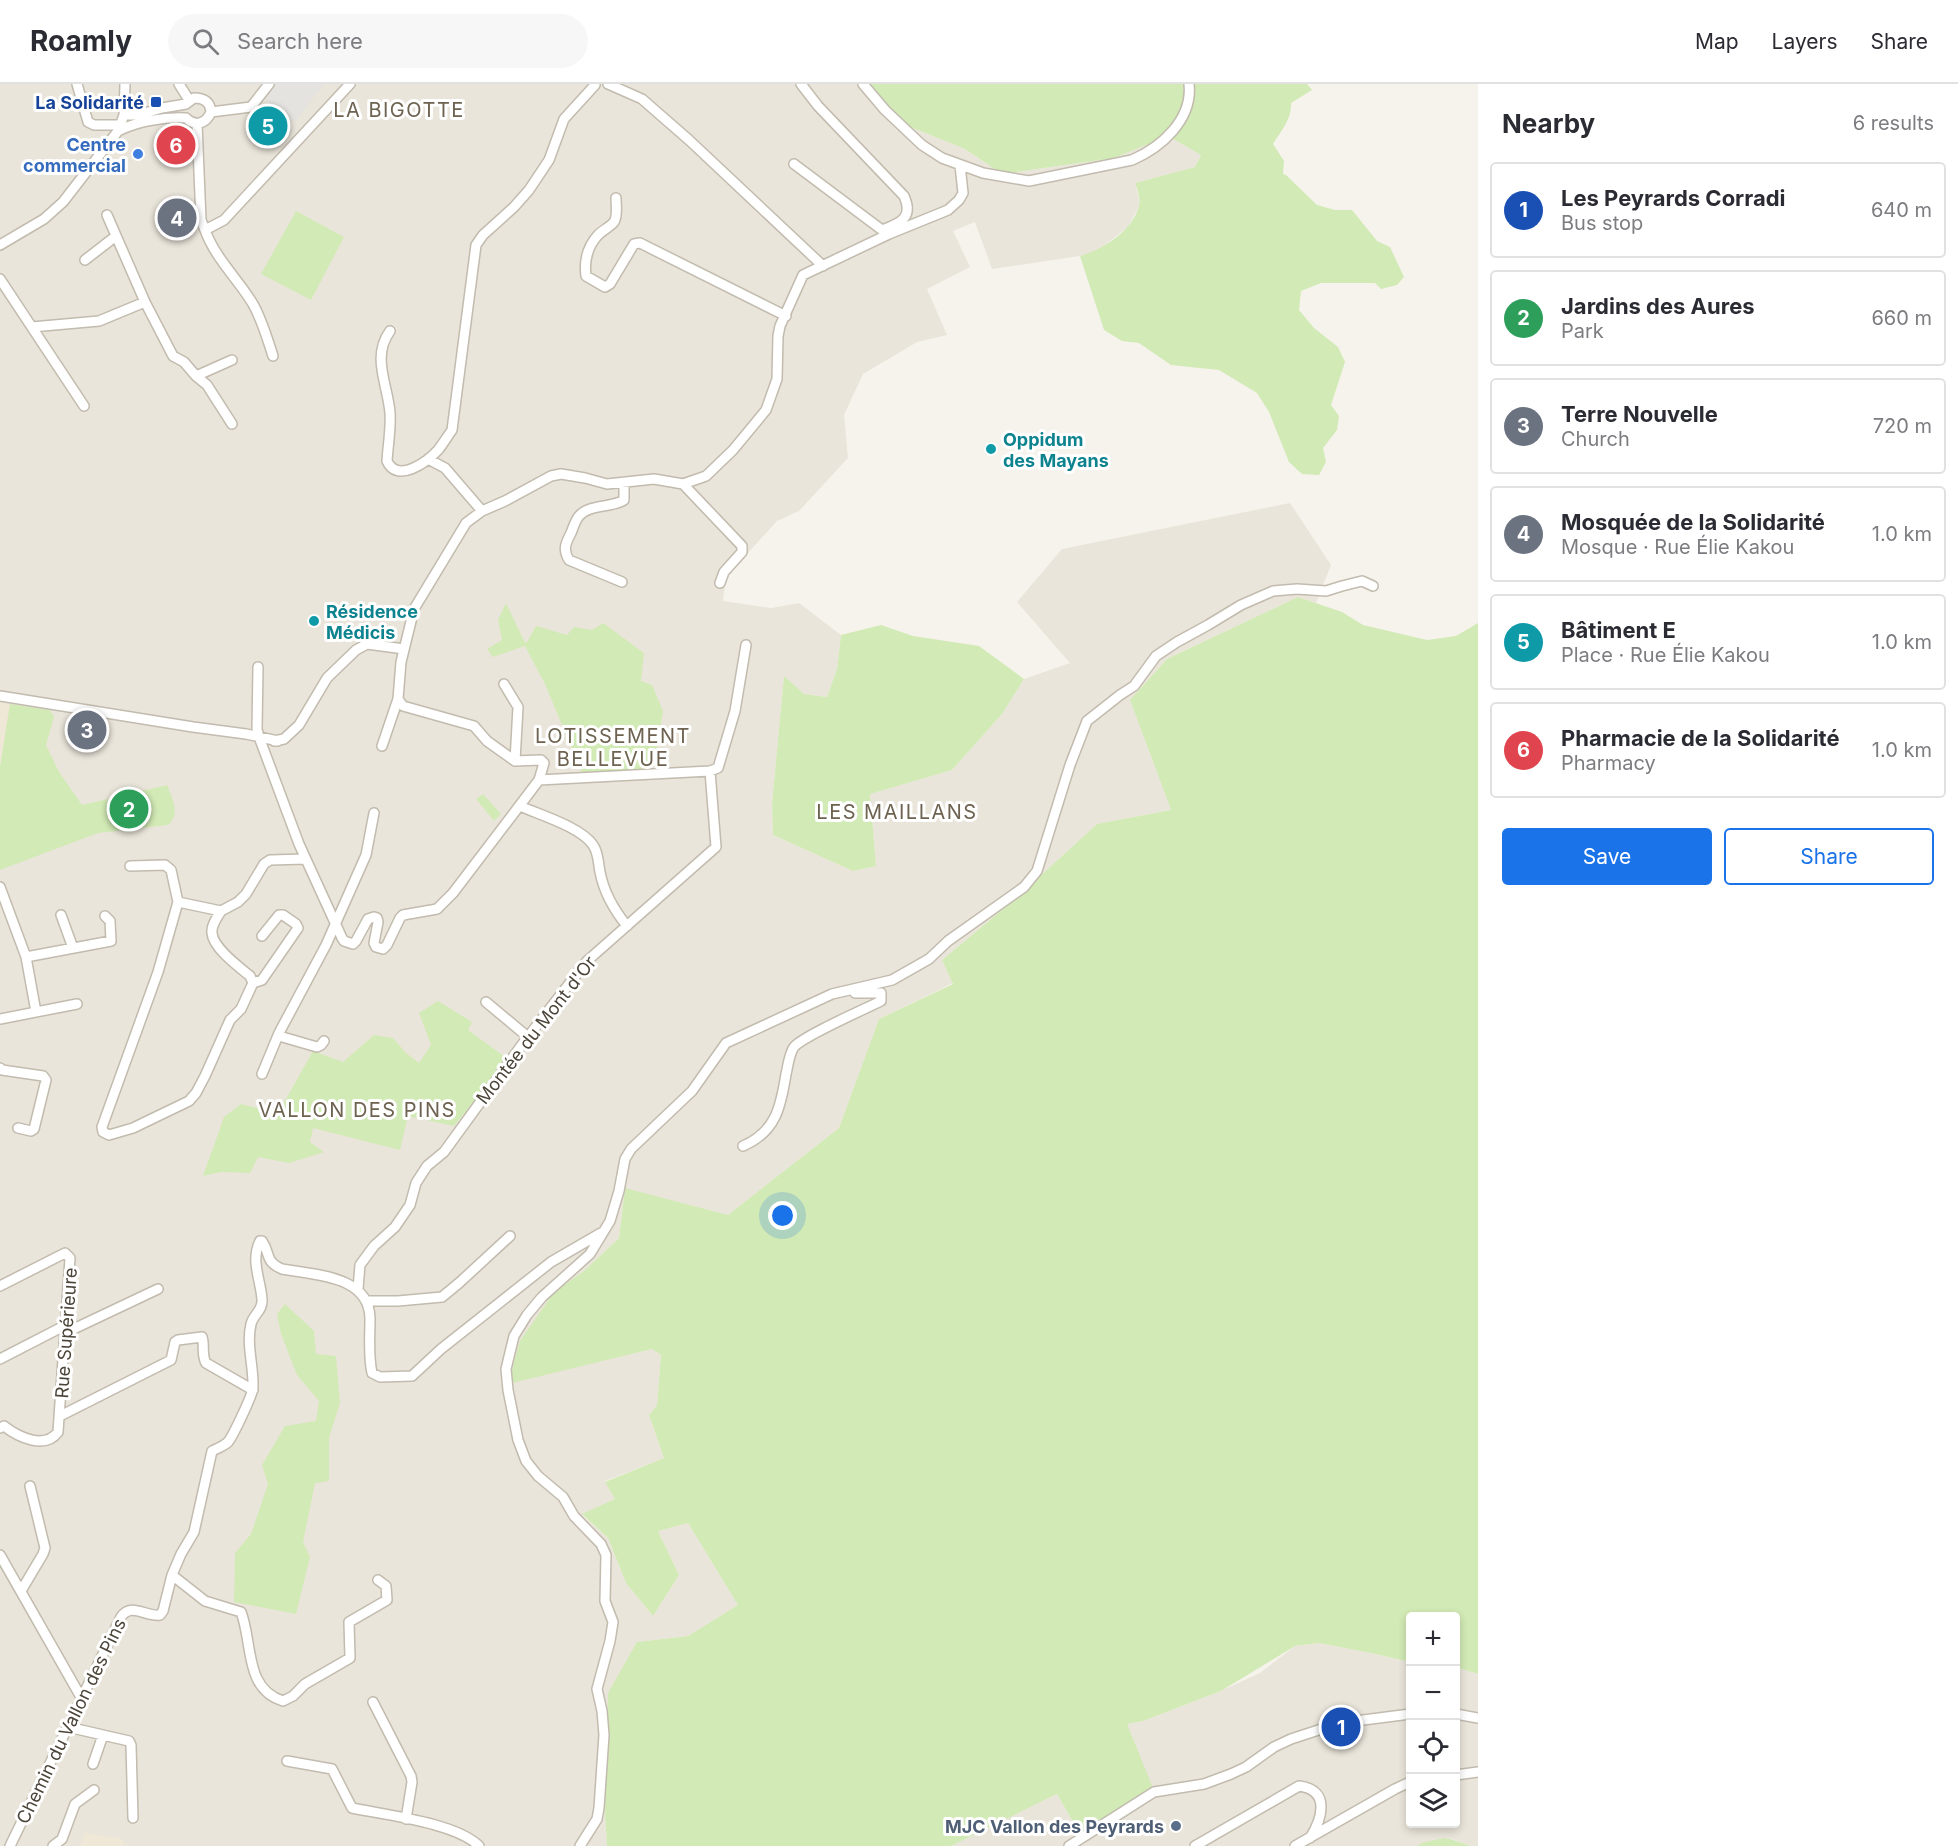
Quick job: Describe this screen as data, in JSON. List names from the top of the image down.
{
  "streets": {
    "street": ["Montée du Mont d'Or", "Rue Supérieure", "Chemin du Vallon des Pins"]
  },
  "districts": [
    "LA BIGOTTE",
    "LOTISSEMENT BELLEVUE",
    "LES MAILLANS",
    "VALLON DES PINS"
  ],
  "places": {
    "transit": ["La Solidarité"],
    "other": [
      "Centre commercial",
      "Oppidum des Mayans",
      "Résidence Médicis",
      "MJC Vallon des Peyrards"
    ]
  },
  "page": {
    "header": "Roamly",
    "search": "Search here",
    "nav": ["Map", "Layers", "Share"],
    "heading": ["Nearby", "6 results"],
    "pins": [
      "5",
      "6",
      "4",
      "3",
      "2",
      "1"
    ],
    "list": [
      {
        "mark": "1",
        "name": "Les Peyrards Corradi",
        "note": "Bus stop",
        "value": "640 m"
      },
      {
        "mark": "2",
        "name": "Jardins des Aures",
        "note": "Park",
        "value": "660 m"
      },
      {
        "mark": "3",
        "name": "Terre Nouvelle",
        "note": "Church",
        "value": "720 m"
      },
      {
        "mark": "4",
        "name": "Mosquée de la Solidarité",
        "note": "Mosque · Rue Élie Kakou",
        "value": "1.0 km"
      },
      {
        "mark": "5",
        "name": "Bâtiment E",
        "note": "Place · Rue Élie Kakou",
        "value": "1.0 km"
      },
      {
        "mark": "6",
        "name": "Pharmacie de la Solidarité",
        "note": "Pharmacy",
        "value": "1.0 km"
      }
    ],
    "buttons": ["Save", "Share"],
    "map_buttons": ["+", "−"]
  }
}
